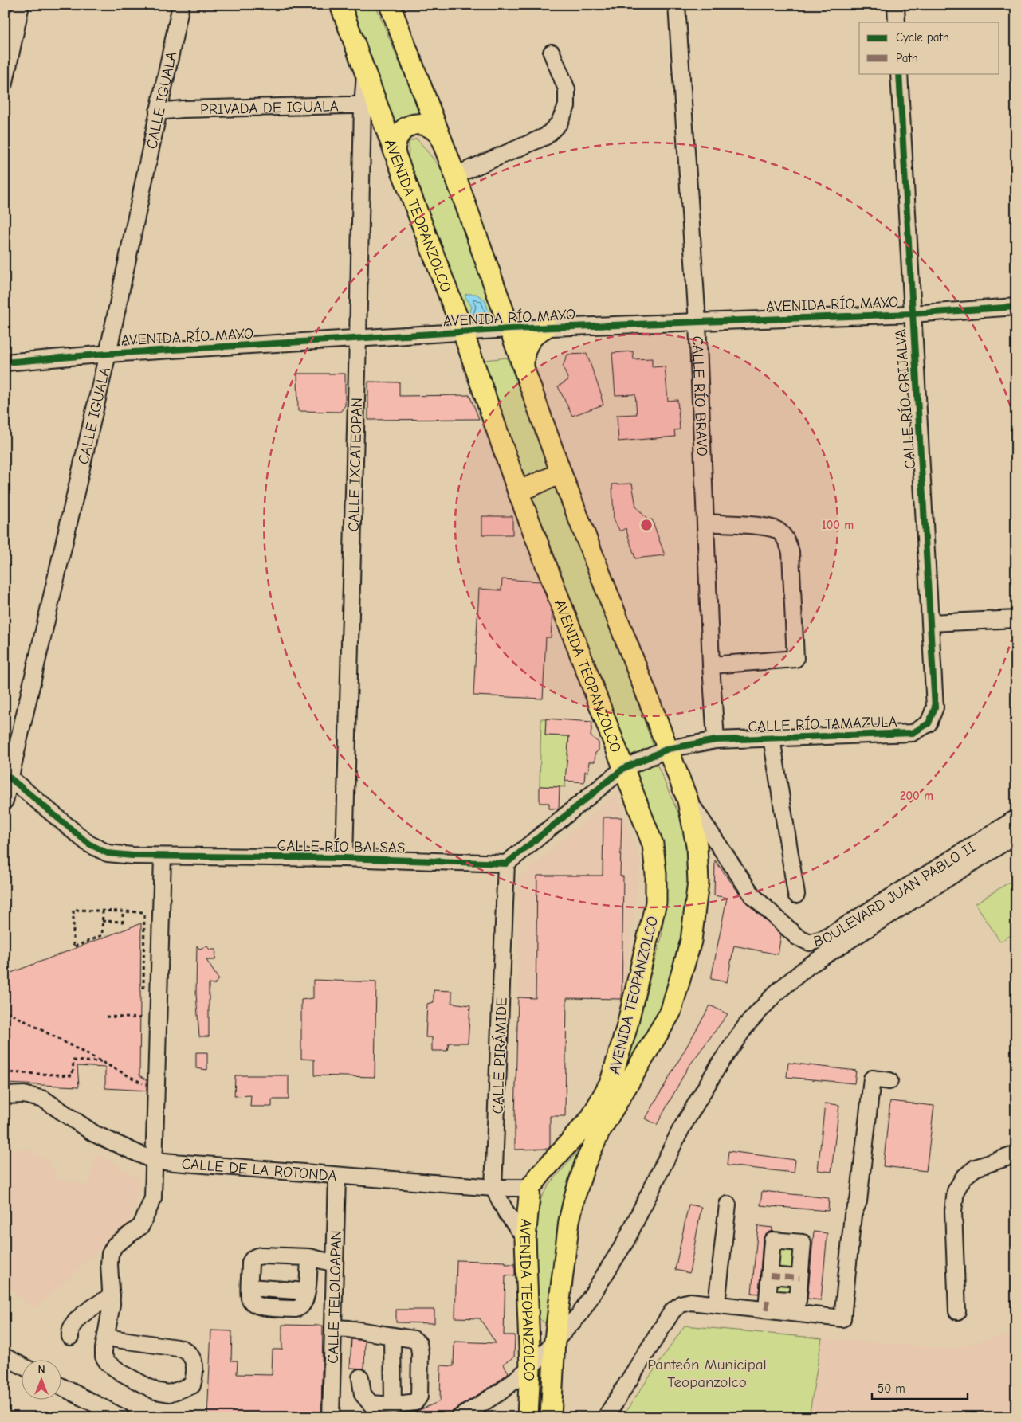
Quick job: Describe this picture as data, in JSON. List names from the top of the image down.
{
  "streets": {
    "main road": ["AVENIDA TEOPANZOLCO"],
    "street": [
      "CALLE IGUALA",
      "PRIVADA DE IGUALA",
      "AVENIDA RÍO MAYO",
      "CALLE RÍO BRAVO",
      "CALLE RÍO GRIJALVA",
      "CALLE IXCATEOPAN",
      "CALLE RÍO TAMAZULA",
      "CALLE RÍO BALSAS",
      "BOULEVARD JUAN PABLO II",
      "CALLE PIRÁMIDE",
      "CALLE DE LA ROTONDA",
      "CALLE TELOLOAPAN"
    ]
  },
  "crossings": [
    ["CALLE IGUALA", "PRIVADA DE IGUALA"],
    ["CALLE IGUALA", "AVENIDA RÍO MAYO"],
    ["CALLE IGUALA", "CALLE RÍO BALSAS"],
    ["PRIVADA DE IGUALA", "AVENIDA TEOPANZOLCO"],
    ["PRIVADA DE IGUALA", "CALLE IXCATEOPAN"],
    ["AVENIDA TEOPANZOLCO", "AVENIDA RÍO MAYO"],
    ["AVENIDA TEOPANZOLCO", "CALLE IXCATEOPAN"],
    ["AVENIDA TEOPANZOLCO", "CALLE RÍO TAMAZULA"],
    ["AVENIDA TEOPANZOLCO", "BOULEVARD JUAN PABLO II"],
    ["AVENIDA TEOPANZOLCO", "CALLE PIRÁMIDE"],
    ["AVENIDA TEOPANZOLCO", "CALLE DE LA ROTONDA"],
    ["AVENIDA RÍO MAYO", "CALLE RÍO BRAVO"],
    ["AVENIDA RÍO MAYO", "CALLE RÍO GRIJALVA"],
    ["AVENIDA RÍO MAYO", "CALLE IXCATEOPAN"],
    ["CALLE RÍO BRAVO", "CALLE RÍO TAMAZULA"],
    ["CALLE RÍO GRIJALVA", "CALLE RÍO TAMAZULA"],
    ["CALLE IXCATEOPAN", "CALLE RÍO BALSAS"],
    ["CALLE RÍO BALSAS", "CALLE PIRÁMIDE"],
    ["CALLE PIRÁMIDE", "CALLE DE LA ROTONDA"],
    ["CALLE DE LA ROTONDA", "CALLE TELOLOAPAN"]
  ],
  "parks": ["Panteón Municipal Teopanzolco"],
  "legend": ["Cycle path", "Path"],
  "scale_bar": "50 m",
  "north": "top",
  "rings": ["100 m", "200 m"]
}
